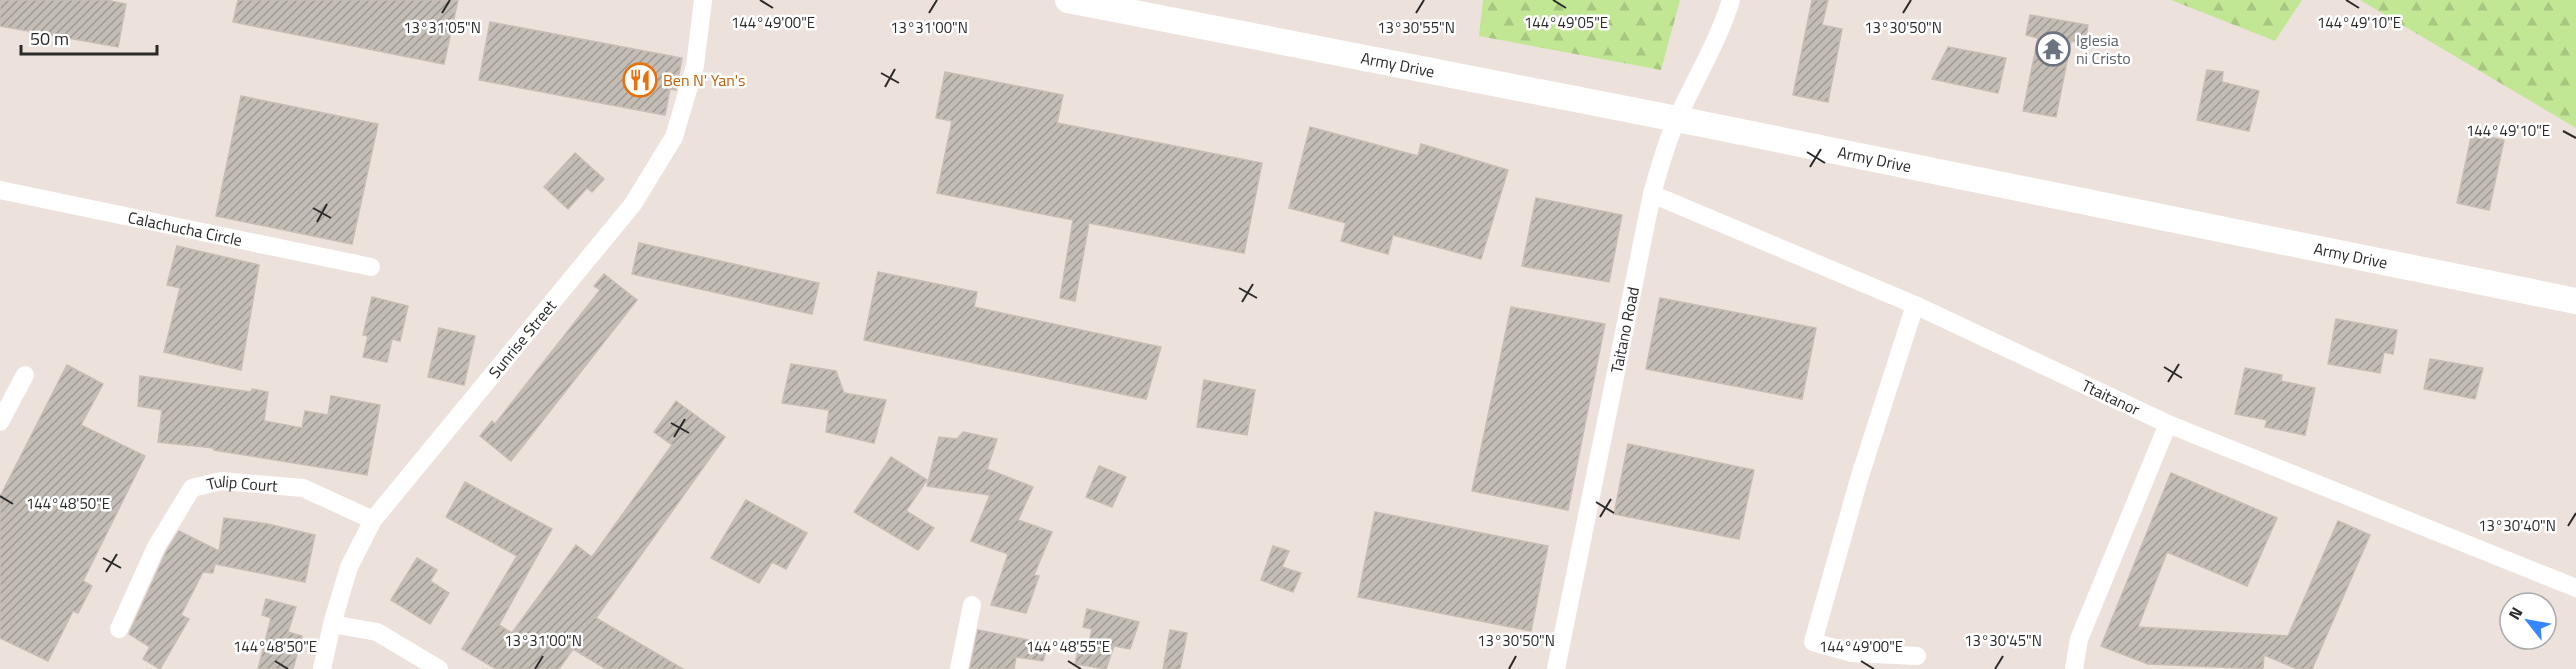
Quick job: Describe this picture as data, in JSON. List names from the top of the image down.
{
  "streets": {
    "main road": ["Army Drive"],
    "street": [
      "Calachucha Circle",
      "Taitano Road",
      "Sunrise Street",
      "Ttaitanor",
      "Tulip Court"
    ]
  },
  "crossings": [
    ["Army Drive", "Taitano Road"],
    ["Taitano Road", "Ttaitanor"],
    ["Sunrise Street", "Tulip Court"]
  ],
  "places": {
    "temple": ["Iglesia ni Cristo"],
    "restaurant": ["Ben N' Yan's"]
  },
  "scale_bar": "50 m",
  "north": "top left",
  "coordinates": [
    "144°49'00\"E",
    "144°49'05\"E",
    "144°49'10\"E",
    "13°31'05\"N",
    "13°31'00\"N",
    "13°30'55\"N",
    "13°30'50\"N",
    "144°48'50\"E",
    "13°30'40\"N",
    "13°30'45\"N",
    "144°48'55\"E"
  ]
}
